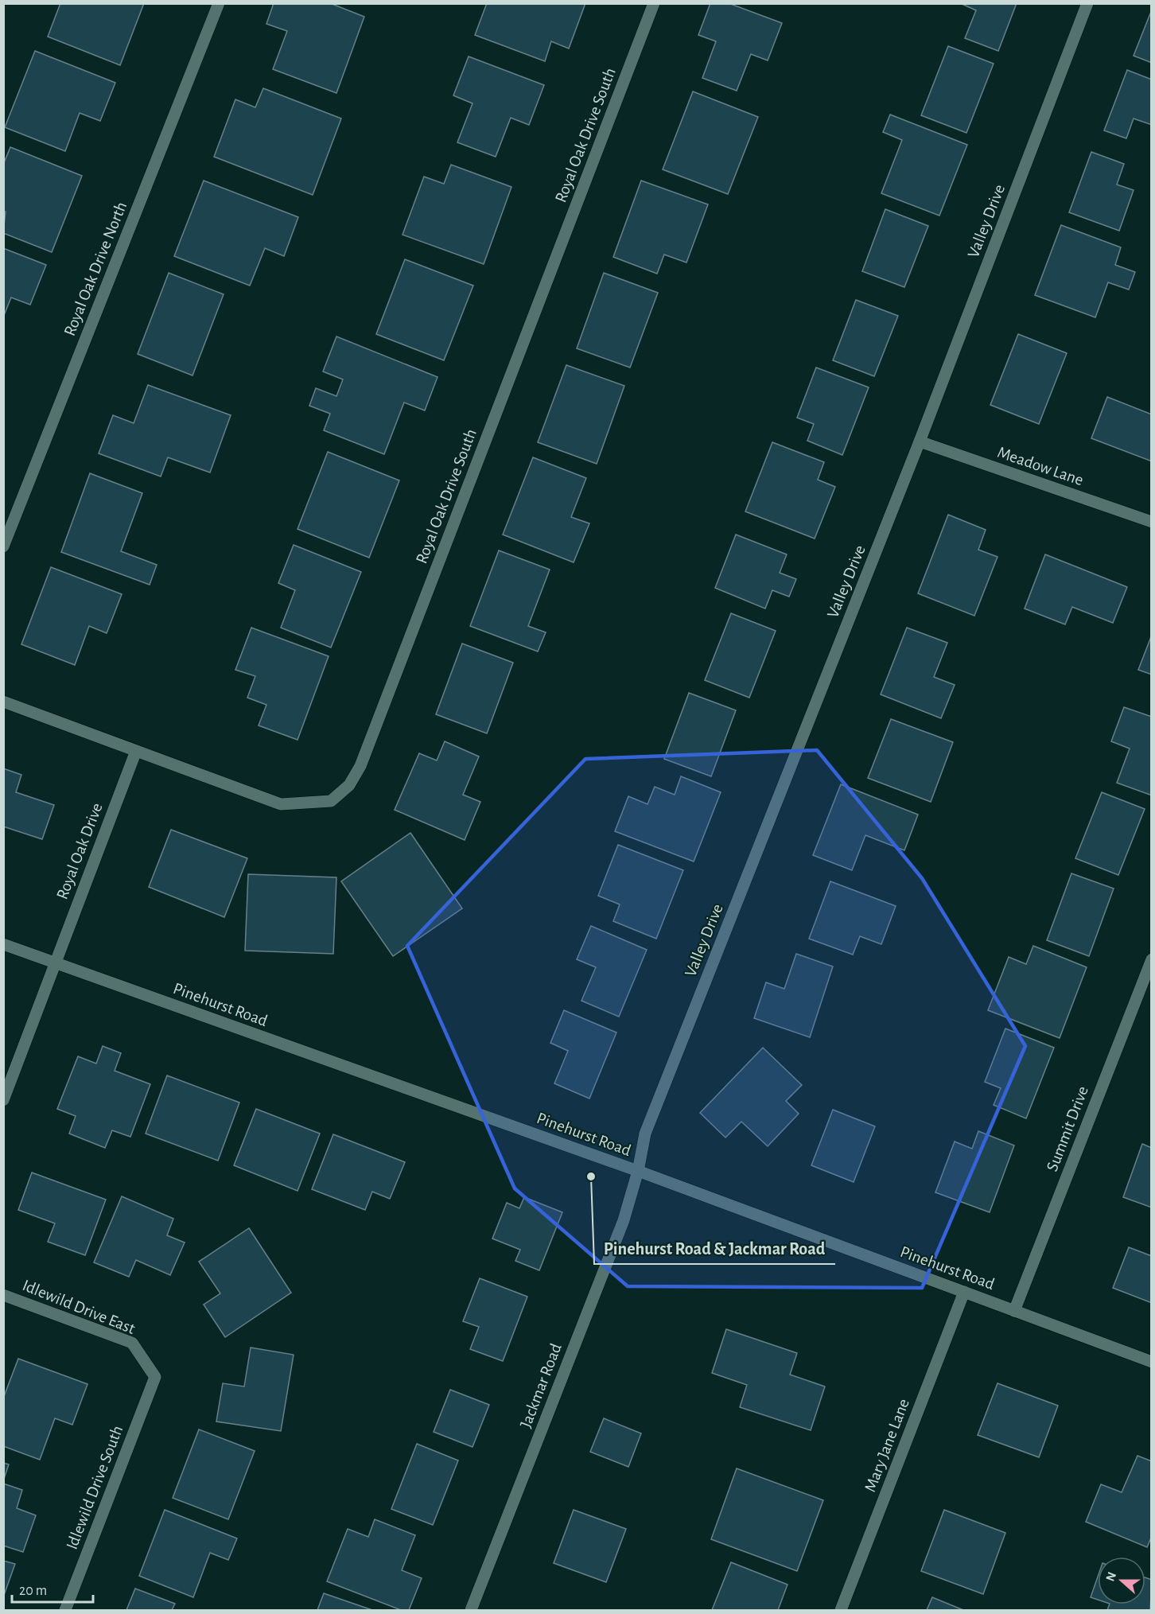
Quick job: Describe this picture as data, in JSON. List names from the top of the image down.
{
  "streets": {
    "street": [
      "Royal Oak Drive South",
      "Valley Drive",
      "Royal Oak Drive North",
      "Meadow Lane",
      "Royal Oak Drive",
      "Pinehurst Road",
      "Summit Drive",
      "Idlewild Drive East",
      "Jackmar Road",
      "Mary Jane Lane",
      "Idlewild Drive South"
    ]
  },
  "crossings": [
    ["Royal Oak Drive South", "Royal Oak Drive"],
    ["Valley Drive", "Meadow Lane"],
    ["Valley Drive", "Pinehurst Road"],
    ["Valley Drive", "Jackmar Road"],
    ["Royal Oak Drive", "Pinehurst Road"],
    ["Pinehurst Road", "Summit Drive"],
    ["Pinehurst Road", "Jackmar Road"],
    ["Pinehurst Road", "Mary Jane Lane"],
    ["Idlewild Drive East", "Idlewild Drive South"]
  ],
  "places": ["Pinehurst Road & Jackmar Road"],
  "scale_bar": "20 m",
  "north": "left"
}
